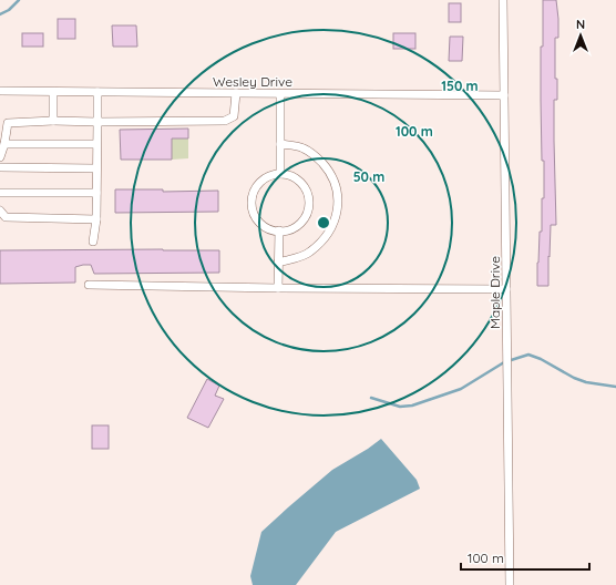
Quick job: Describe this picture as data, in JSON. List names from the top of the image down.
{
  "streets": {
    "street": ["Wesley Drive", "Maple Drive"]
  },
  "crossings": [
    ["Wesley Drive", "Maple Drive"]
  ],
  "scale_bar": "100 m",
  "north": "top",
  "rings": ["150 m", "100 m", "50 m"]
}
